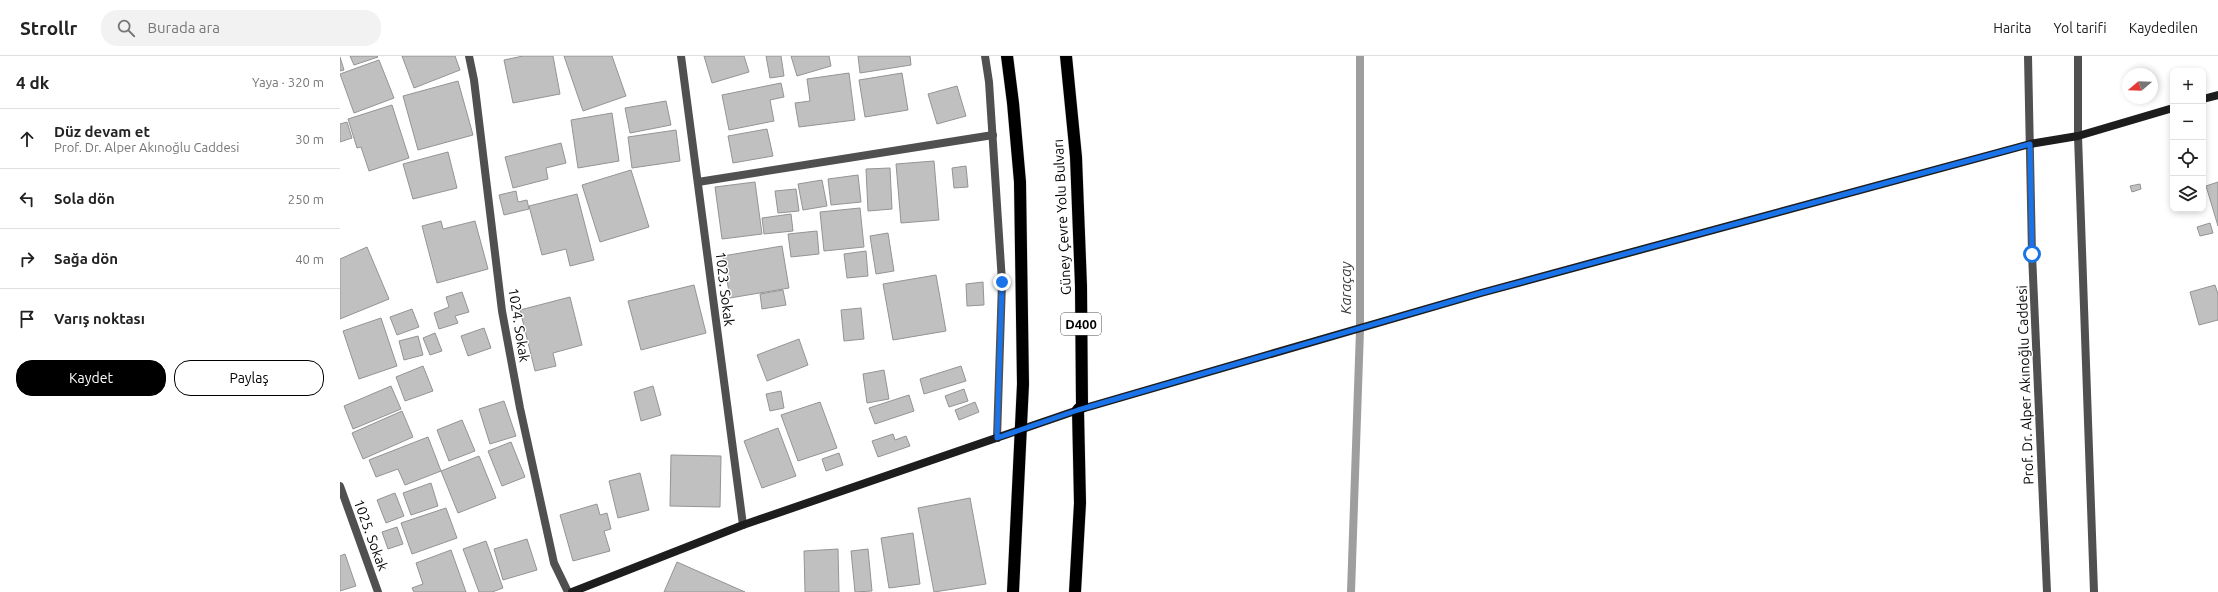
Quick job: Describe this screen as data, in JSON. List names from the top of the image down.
{
  "streets": {
    "highway": ["Güney Çevre Yolu Bulvarı", "D400"],
    "street": [
      "1023. Sokak",
      "1024. Sokak",
      "Prof. Dr. Alper Akınoğlu Caddesi",
      "1025. Sokak"
    ]
  },
  "water": ["Karaçay"],
  "north": "left",
  "page": {
    "header": "Strollr",
    "search": "Burada ara",
    "nav": ["Harita", "Yol tarifi", "Kaydedilen"],
    "heading": ["4 dk", "Yaya · 320 m"],
    "map_buttons": ["+", "−"],
    "list": [
      ["Düz devam et", "Prof. Dr. Alper Akınoğlu Caddesi", "30 m"],
      ["Sola dön", "250 m"],
      ["Sağa dön", "40 m"],
      "Varış noktası"
    ],
    "buttons": ["Kaydet", "Paylaş"]
  }
}
